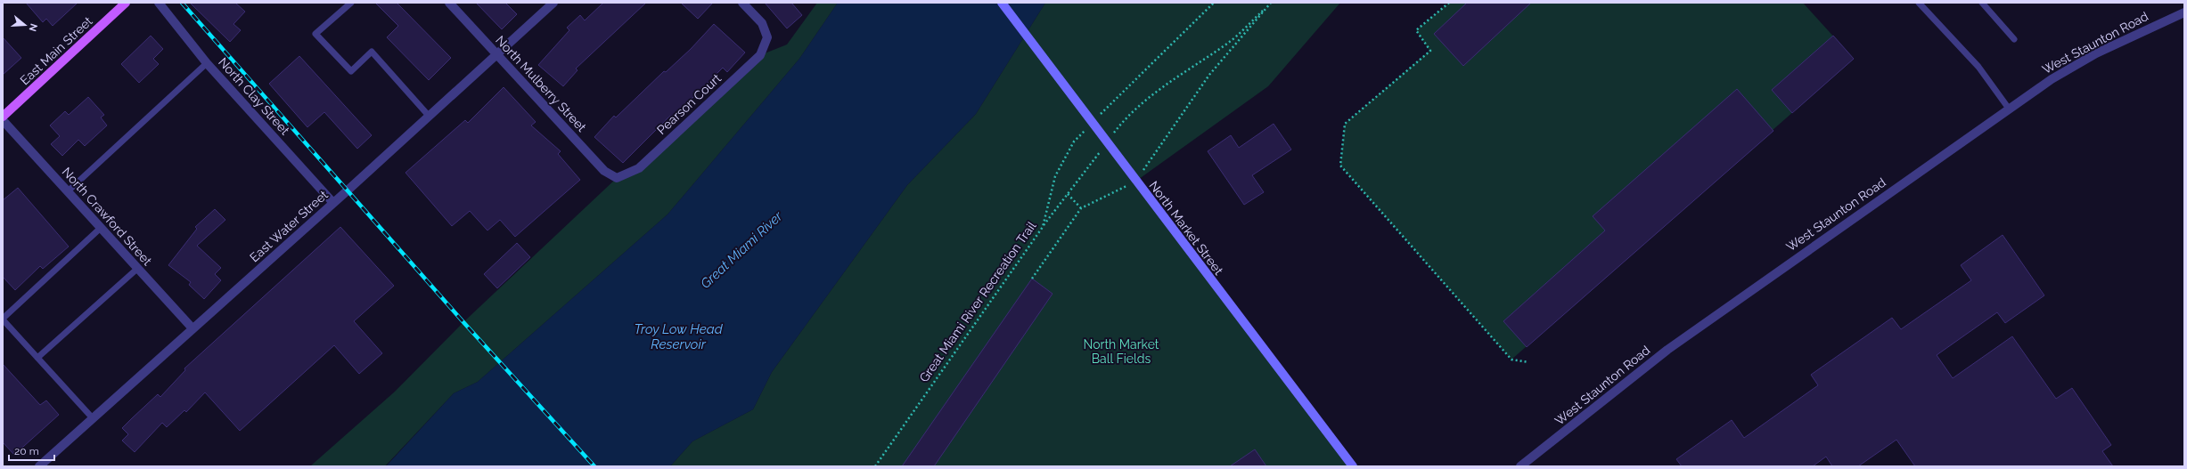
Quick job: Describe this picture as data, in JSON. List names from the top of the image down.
{
  "streets": {
    "main road": ["East Main Street", "North Market Street"],
    "street": [
      "West Staunton Road",
      "North Mulberry Street",
      "North Clay Street",
      "Pearson Court",
      "North Crawford Street",
      "East Water Street"
    ],
    "path": ["Great Miami River Recreation Trail"]
  },
  "crossings": [
    ["North Mulberry Street", "Pearson Court"],
    ["North Mulberry Street", "East Water Street"],
    ["North Clay Street", "East Water Street"],
    ["North Crawford Street", "East Water Street"]
  ],
  "water": ["Great Miami River", "Troy Low Head Reservoir"],
  "parks": ["North Market Ball Fields"],
  "scale_bar": "20 m",
  "north": "right"
}
